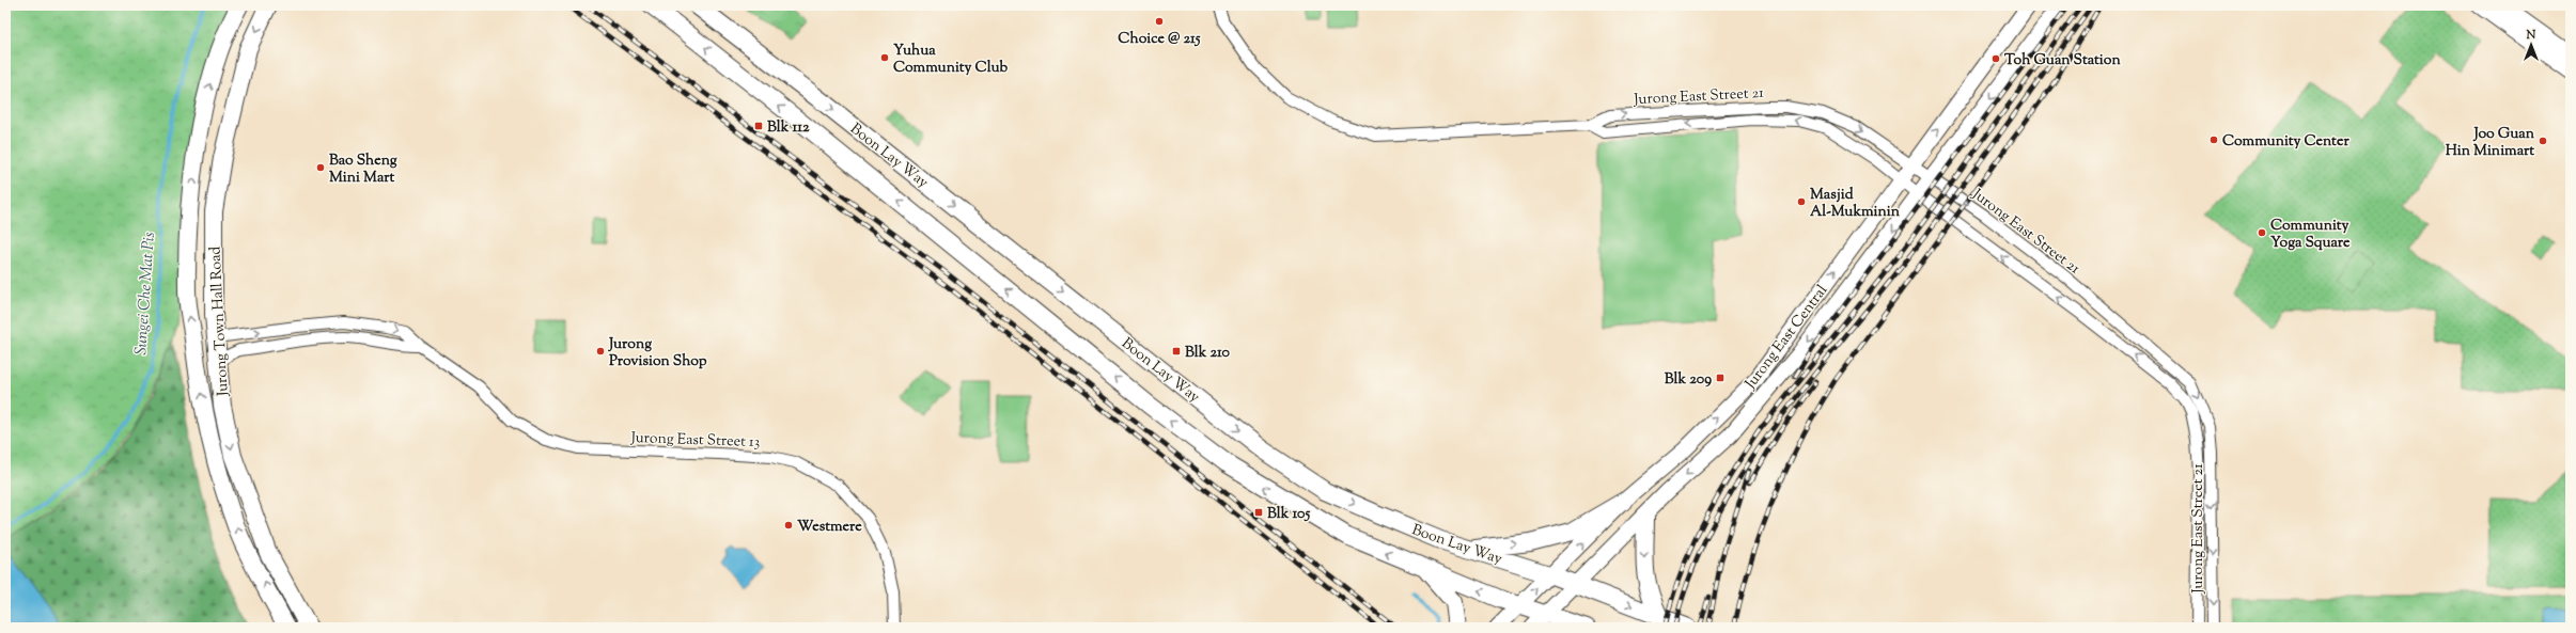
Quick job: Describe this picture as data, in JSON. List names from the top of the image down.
{
  "streets": {
    "main road": ["Boon Lay Way", "Jurong Town Hall Road", "Jurong East Central"],
    "street": ["Jurong East Street 21", "Jurong East Street 13"]
  },
  "crossings": [
    ["Jurong East Street 21", "Jurong East Central"],
    ["Boon Lay Way", "Jurong East Central"],
    ["Jurong Town Hall Road", "Jurong East Street 13"]
  ],
  "water": ["Sungei Che Mat Pis"],
  "places": {
    "other": [
      "Choice @ 215",
      "Yuhua Community Club",
      "Toh Guan Station",
      "Community Center",
      "Joo Guan Hin Minimart",
      "Bao Sheng Mini Mart",
      "Masjid Al-Mukminin",
      "Community Yoga Square",
      "Jurong Provision Shop",
      "Westmere"
    ],
    "transit": [
      "Blk 112",
      "Blk 210",
      "Blk 209",
      "Blk 105"
    ]
  },
  "north": "top"
}
